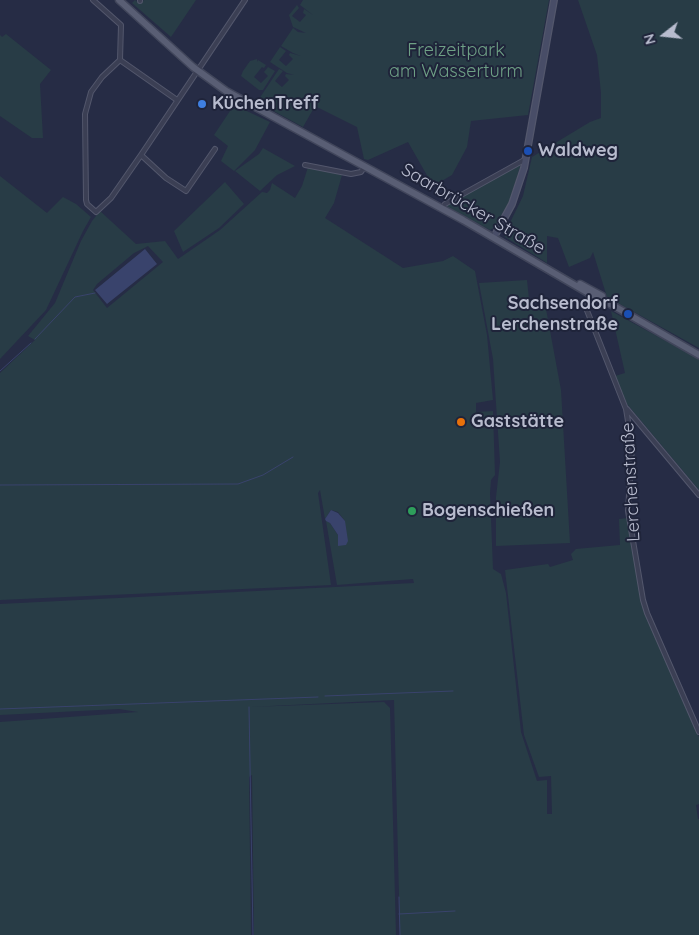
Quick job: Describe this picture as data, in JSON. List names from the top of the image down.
{
  "streets": {
    "main road": ["Saarbrücker Straße"],
    "street": ["Lerchenstraße"]
  },
  "crossings": [
    ["Saarbrücker Straße", "Lerchenstraße"]
  ],
  "parks": ["Freizeitpark am Wasserturm"],
  "places": [
    "KüchenTreff",
    "Waldweg",
    "Sachsendorf Lerchenstraße",
    "Gaststätte",
    "Bogenschießen"
  ],
  "north": "left"
}
